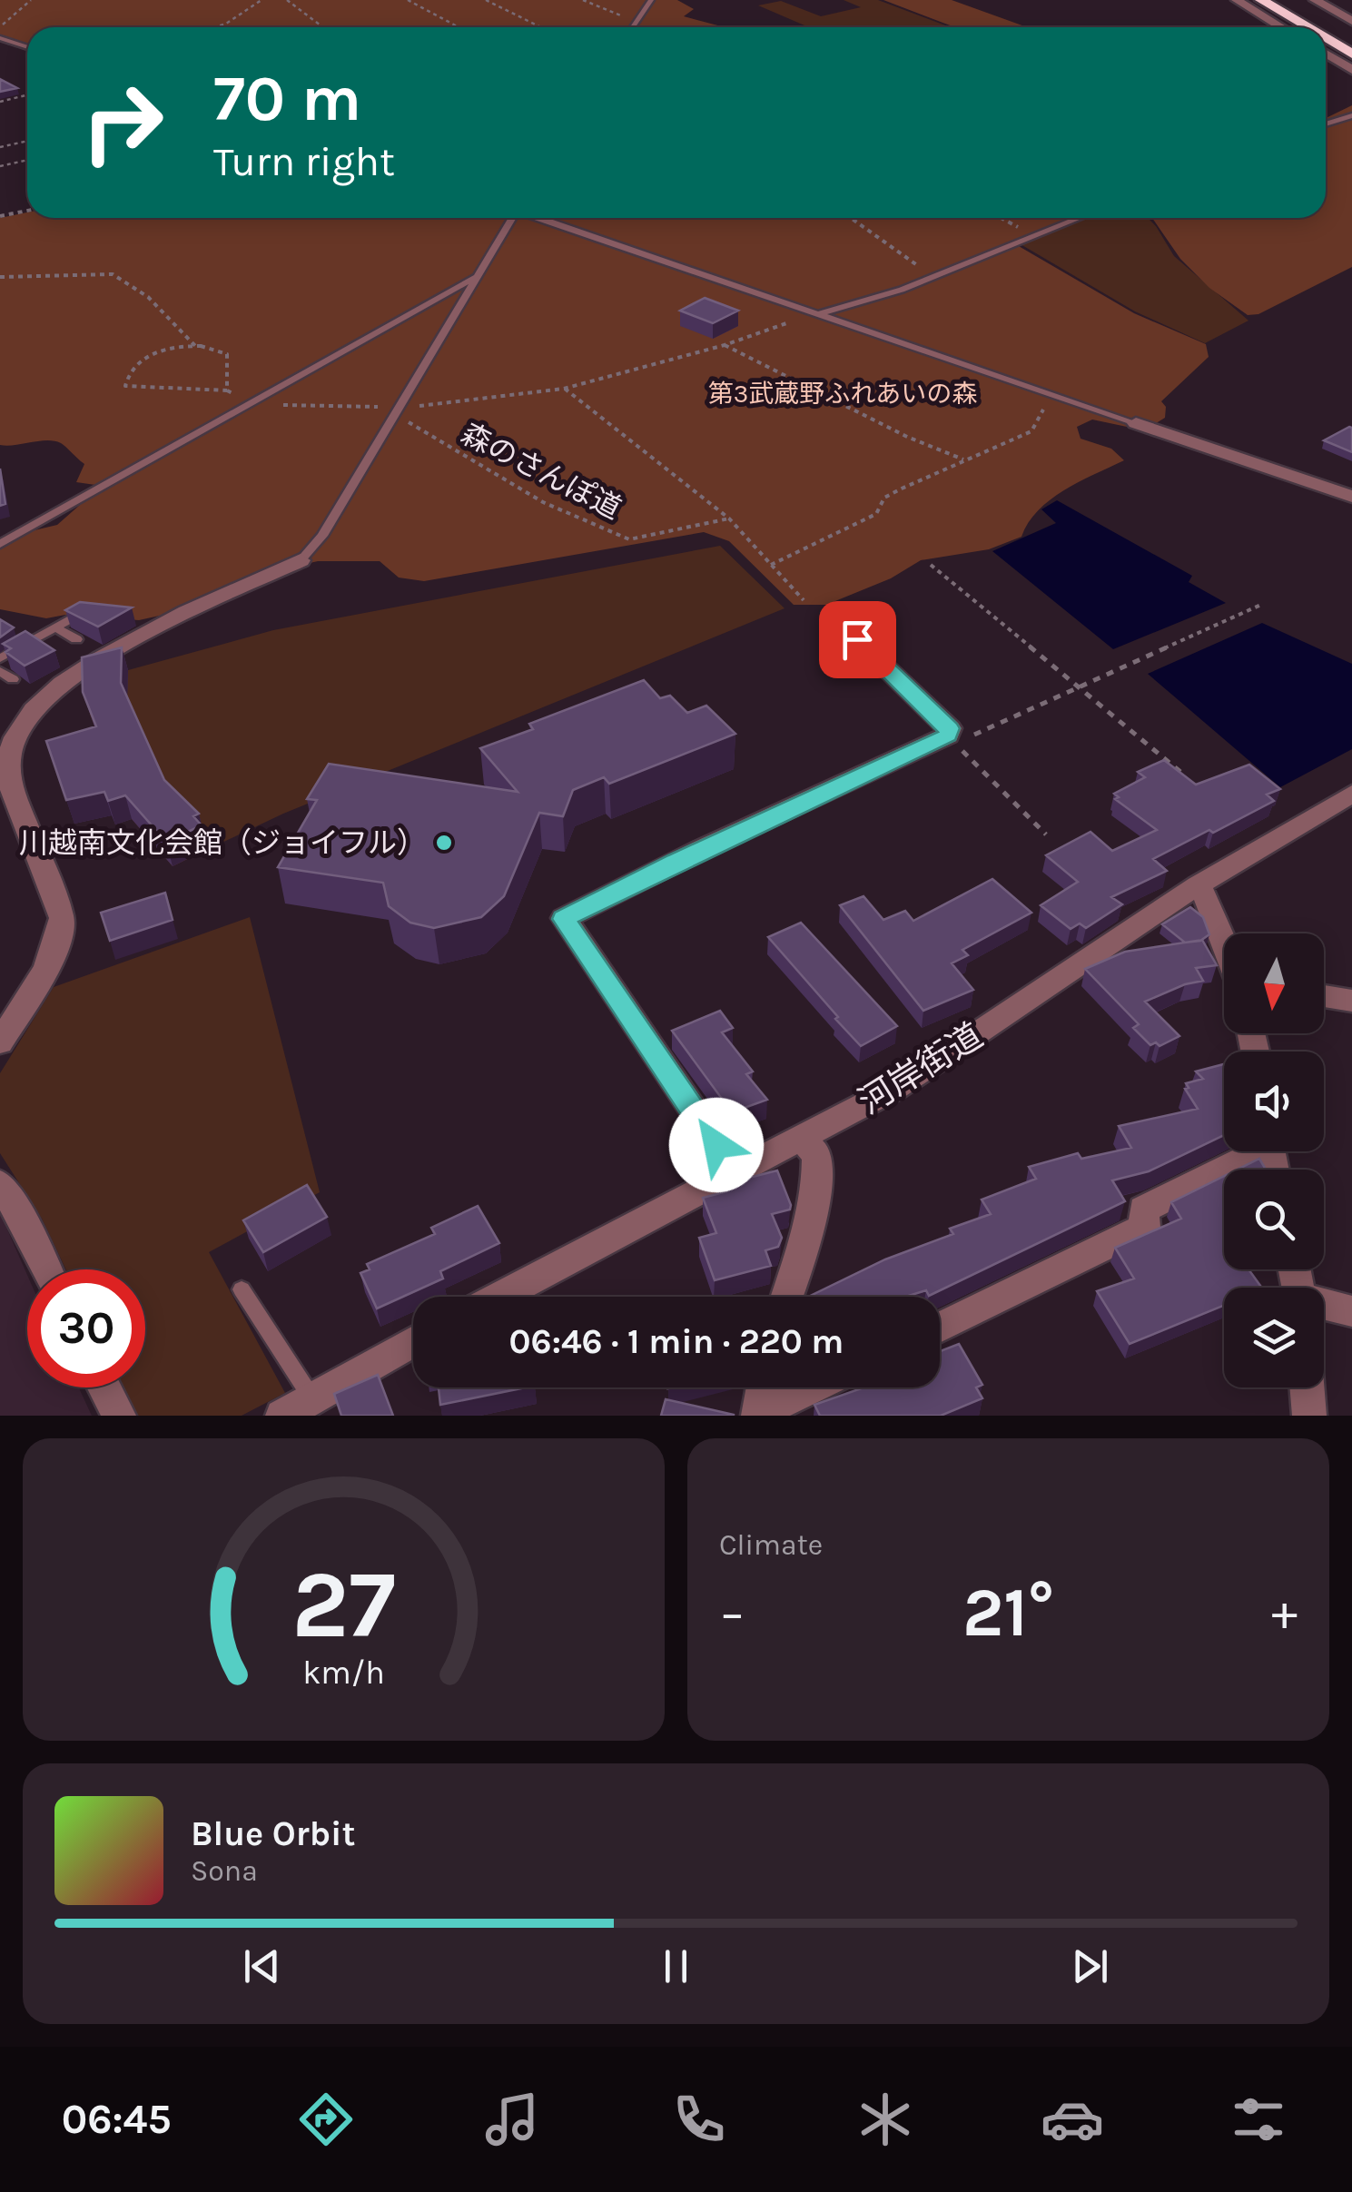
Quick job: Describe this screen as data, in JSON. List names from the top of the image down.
{
  "streets": {
    "street": ["河岸街道"],
    "path": ["森のさんぽ道"]
  },
  "parks": ["第3武蔵野ふれあいの森"],
  "places": ["川越南文化会館（ジョイフル）"],
  "north": "bottom",
  "page": {
    "turn": ["70 m", "Turn right"],
    "limit": "30",
    "trip": "06:46 · 1 min · 220 m",
    "tile": "Climate",
    "heat": ["−", "21°", "+"],
    "song": ["Blue Orbit", "Sona"],
    "tabs": "06:45",
    "gauge": ["27", "km/h"]
  }
}
